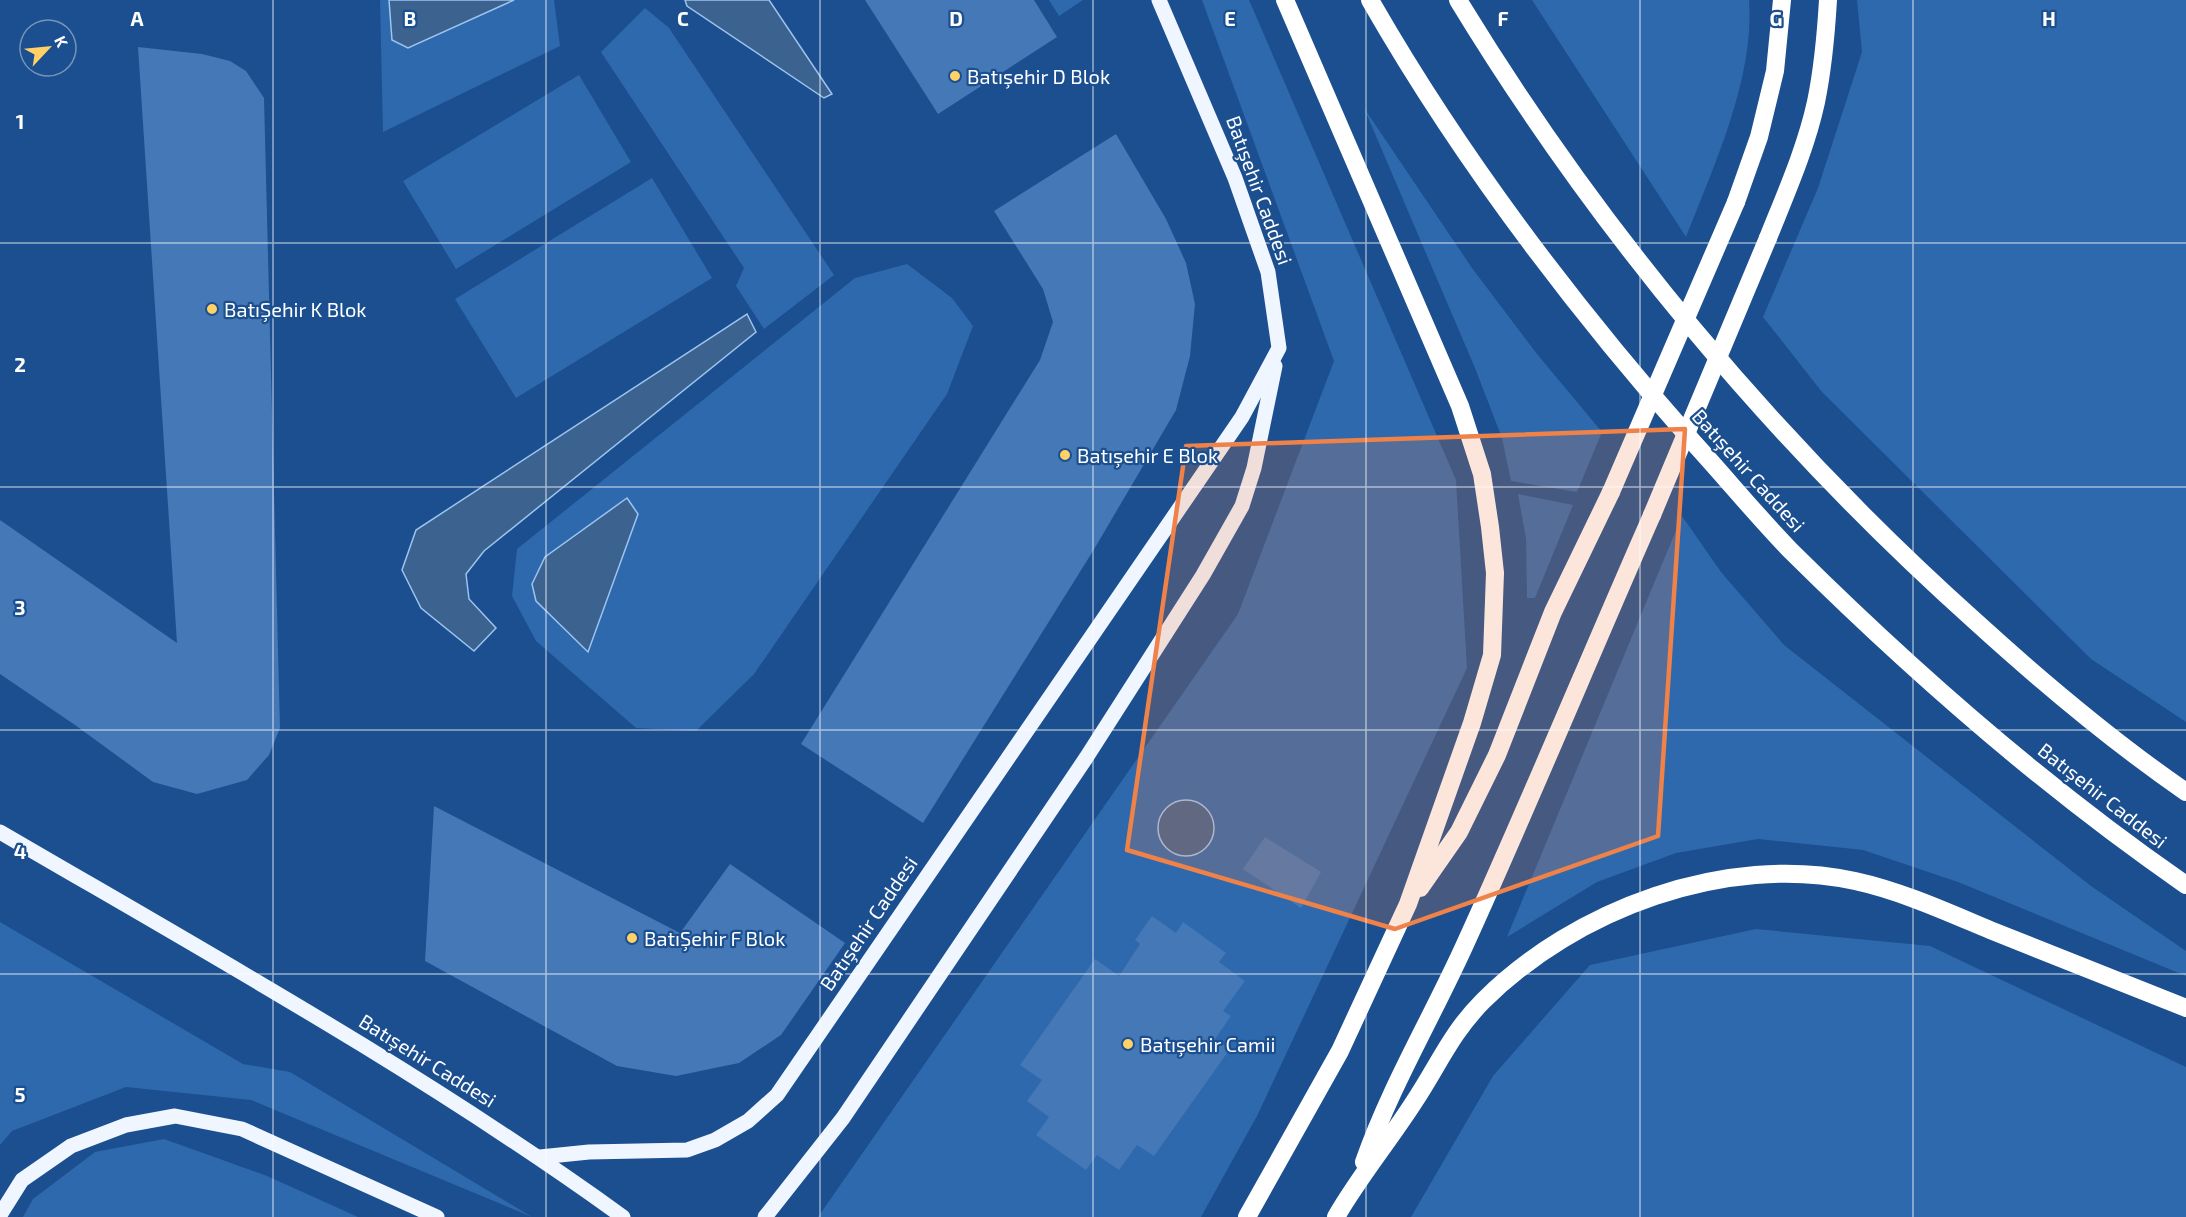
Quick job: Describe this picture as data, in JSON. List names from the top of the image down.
{
  "streets": {
    "highway": ["Batışehir Caddesi"]
  },
  "places": [
    "Batışehir D Blok",
    "BatıŞehir K Blok",
    "Batışehir E Blok",
    "BatıŞehir F Blok",
    "Batışehir Camii"
  ],
  "north": "top right",
  "grid": {
    "columns": [
      "A",
      "B",
      "C",
      "D",
      "E",
      "F",
      "G",
      "H"
    ],
    "rows": [
      "1",
      "2",
      "3",
      "4",
      "5"
    ]
  }
}
